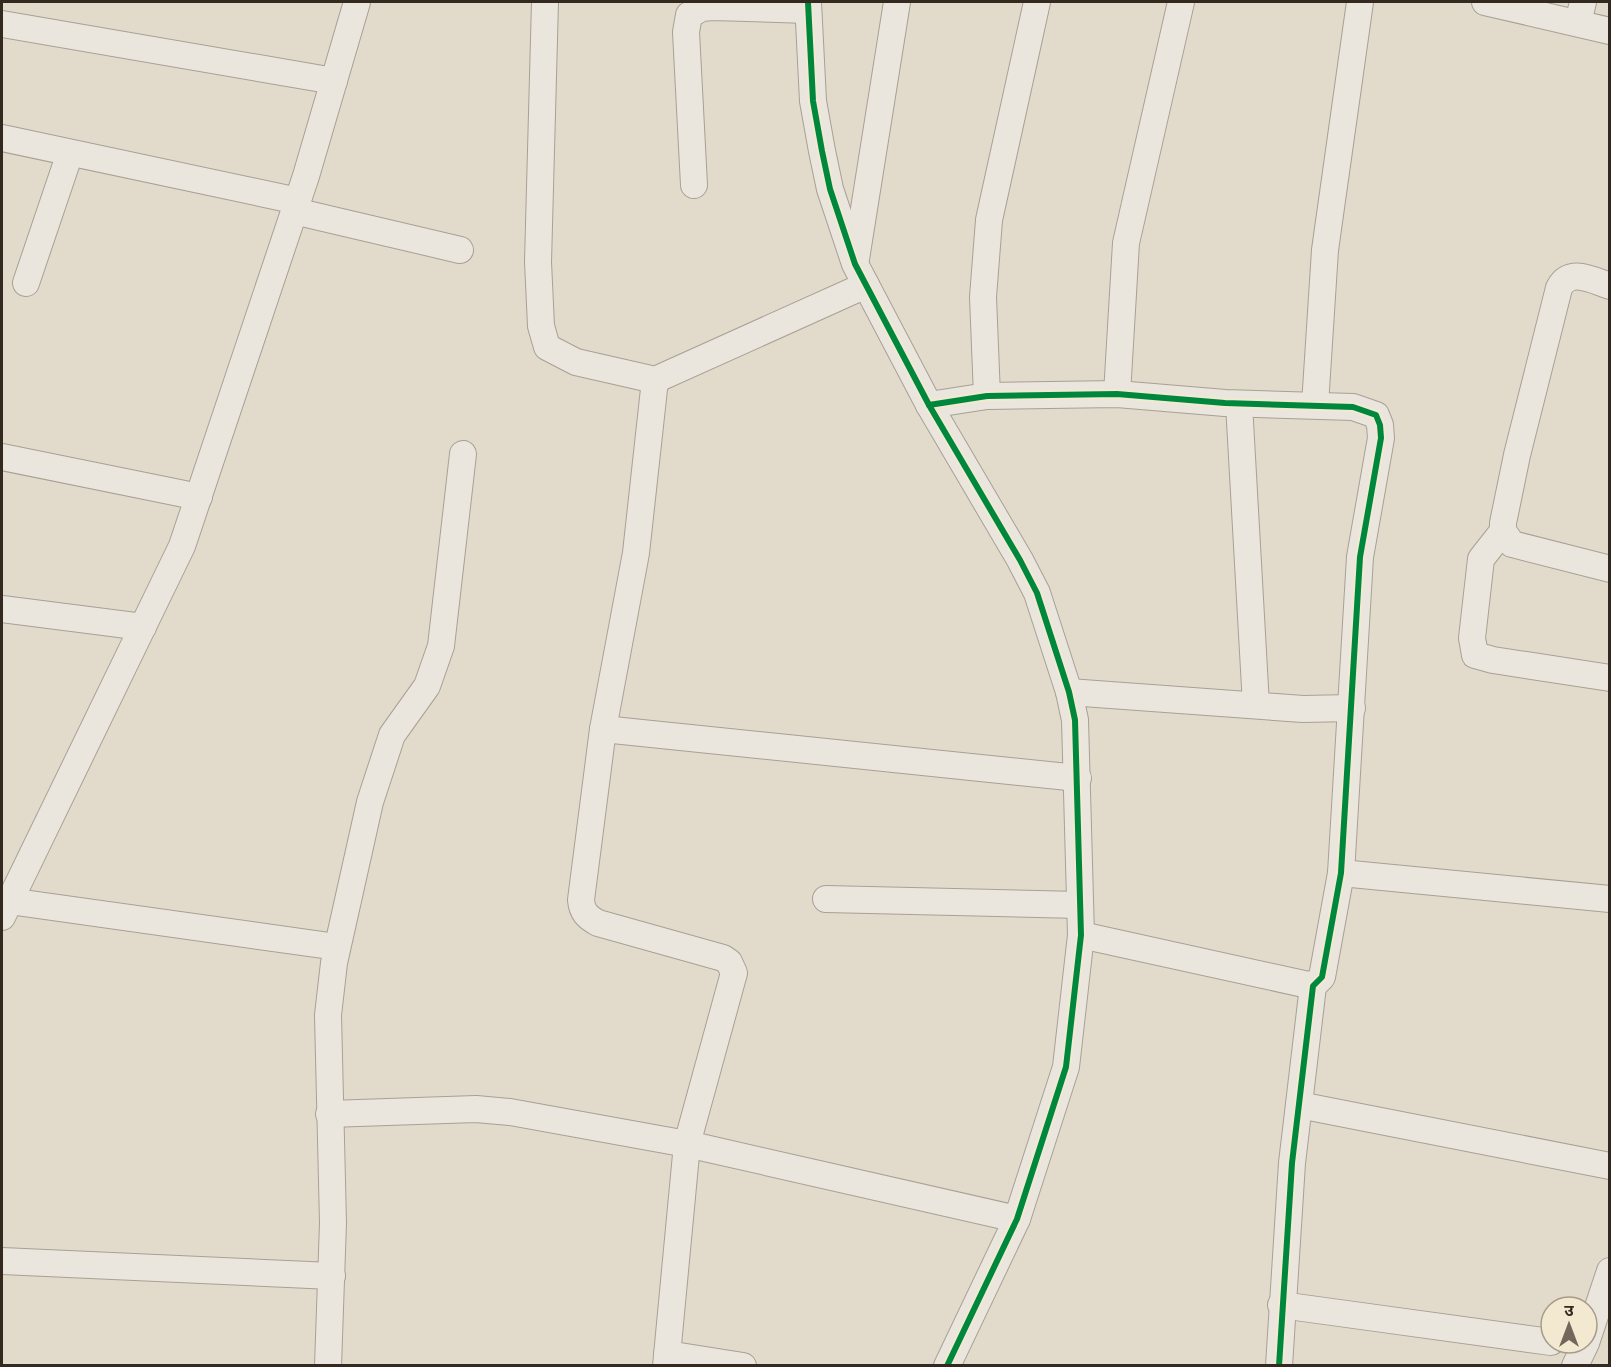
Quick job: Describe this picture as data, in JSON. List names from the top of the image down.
{
  "north": "top"
}
